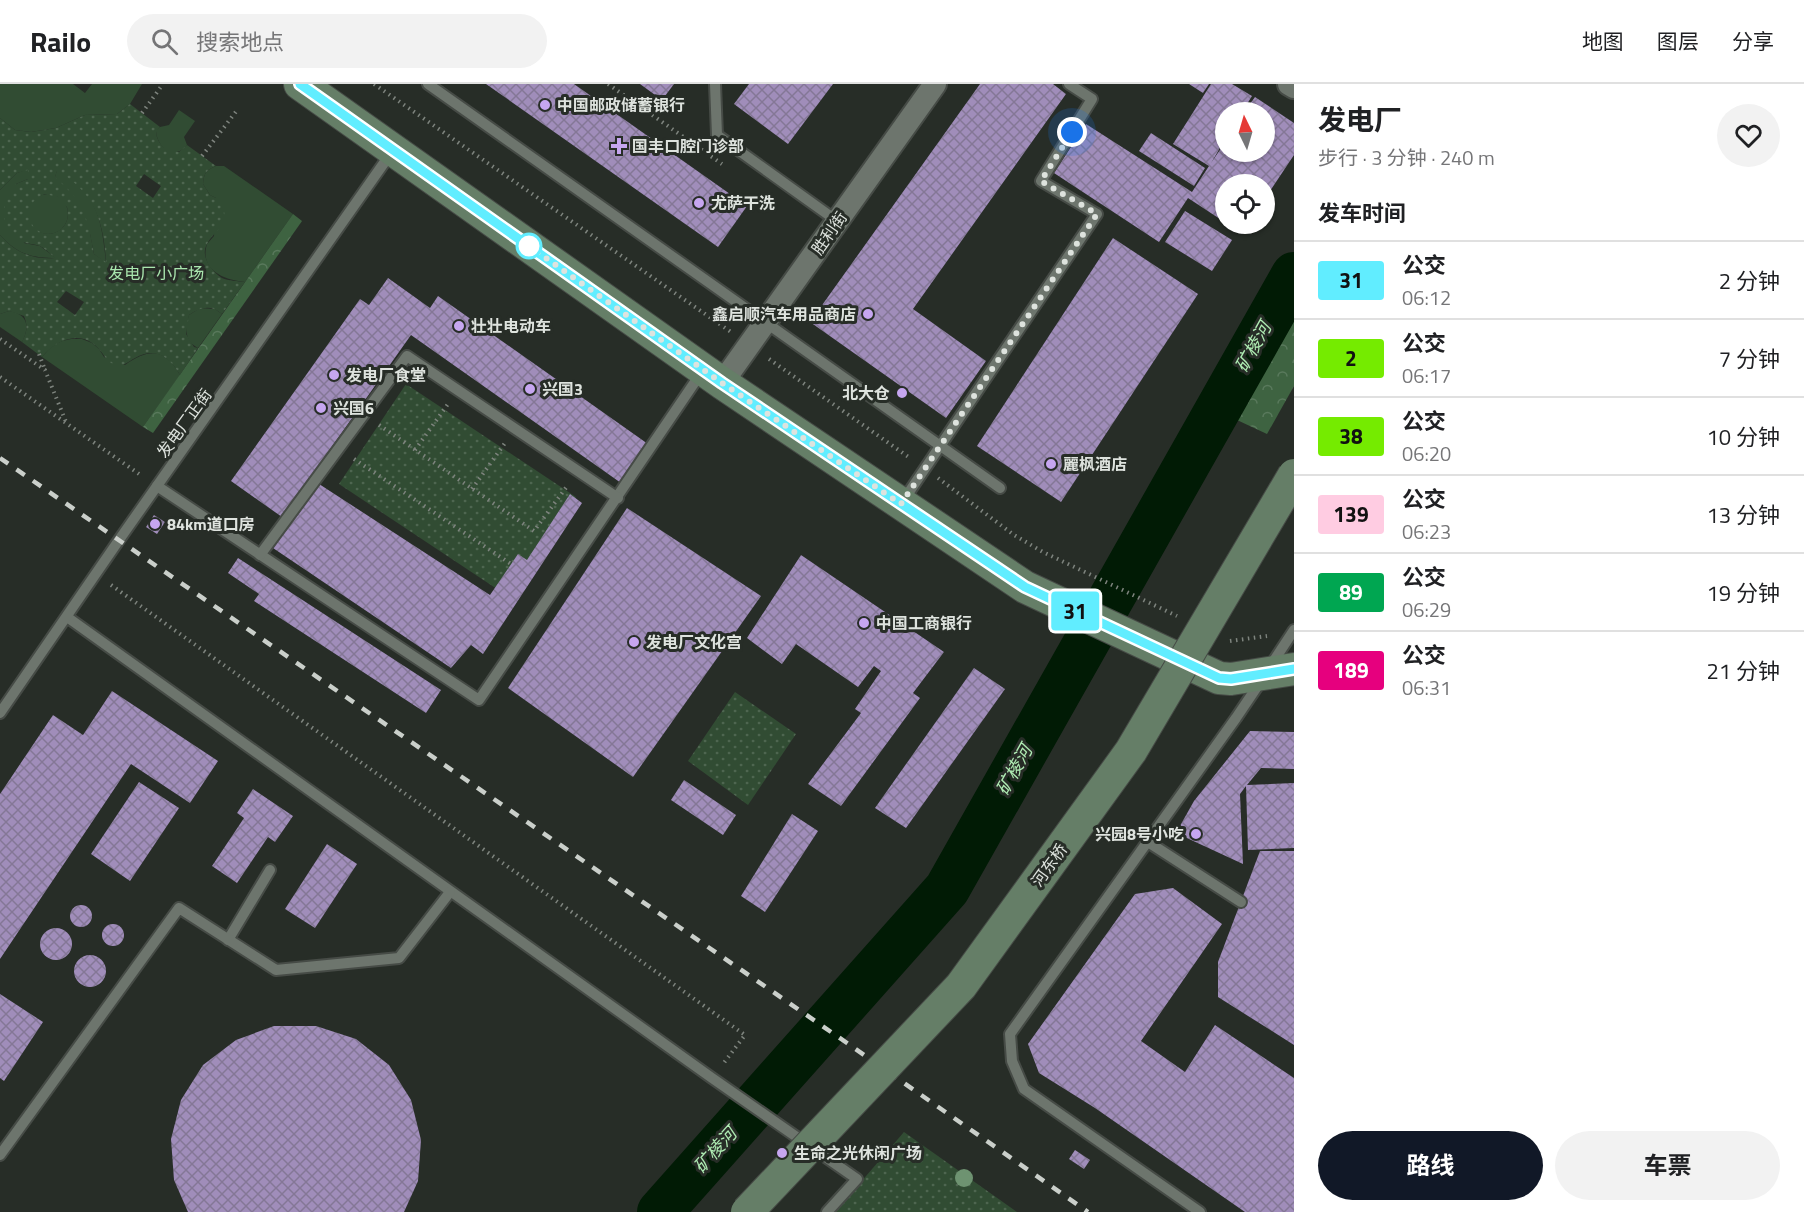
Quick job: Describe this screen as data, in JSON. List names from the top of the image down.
{
  "streets": {
    "main road": ["河东桥"],
    "street": ["胜利街"],
    "lane": ["发电厂正街"]
  },
  "water": ["矿棱河"],
  "parks": ["发电厂小广场"],
  "places": {
    "other": [
      "中国邮政储蓄银行",
      "尤萨干洗",
      "鑫启顺汽车用品商店",
      "壮壮电动车",
      "发电厂食堂",
      "兴国3",
      "北大仓",
      "兴国6",
      "麗枫酒店",
      "84km道口房",
      "中国工商银行",
      "发电厂文化宫",
      "兴园8号小吃",
      "生命之光休闲广场"
    ],
    "health": ["国丰口腔门诊部"]
  },
  "lines": ["bus line 31"],
  "north": "top",
  "page": {
    "header": "Railo",
    "search": "搜索地点",
    "nav": ["地图", "图层", "分享"],
    "on_map": "31",
    "heading": [
      ["发电厂", "步行 · 3 分钟 · 240 m"],
      "发车时间"
    ],
    "list": [
      {
        "mark": "31",
        "name": "公交",
        "note": "06:12",
        "value": "2 分钟"
      },
      {
        "mark": "2",
        "name": "公交",
        "note": "06:17",
        "value": "7 分钟"
      },
      {
        "mark": "38",
        "name": "公交",
        "note": "06:20",
        "value": "10 分钟"
      },
      {
        "mark": "139",
        "name": "公交",
        "note": "06:23",
        "value": "13 分钟"
      },
      {
        "mark": "89",
        "name": "公交",
        "note": "06:29",
        "value": "19 分钟"
      },
      {
        "mark": "189",
        "name": "公交",
        "note": "06:31",
        "value": "21 分钟"
      }
    ],
    "buttons": ["路线", "车票"]
  }
}
